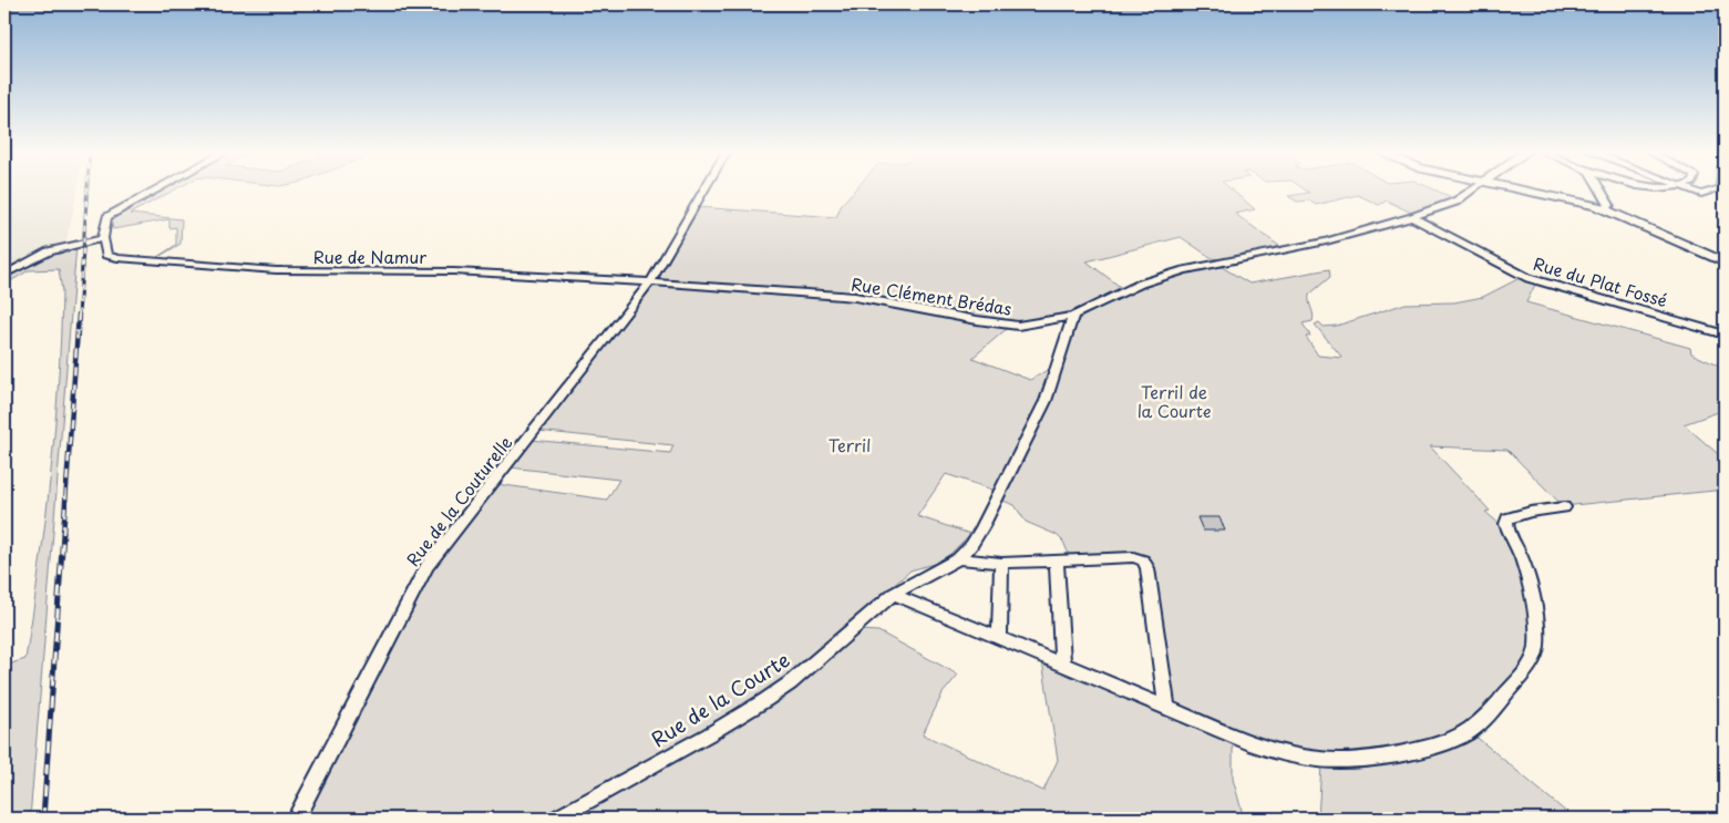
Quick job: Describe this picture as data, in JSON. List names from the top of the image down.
{
  "streets": {
    "street": [
      "Rue de Namur",
      "Rue du Plat Fossé",
      "Rue Clément Brédas",
      "Rue de la Couturelle",
      "Rue de la Courte"
    ]
  },
  "crossings": [
    ["Rue de Namur", "Rue Clément Brédas"],
    ["Rue de Namur", "Rue de la Couturelle"],
    ["Rue du Plat Fossé", "Rue Clément Brédas"],
    ["Rue Clément Brédas", "Rue de la Couturelle"],
    ["Rue Clément Brédas", "Rue de la Courte"]
  ],
  "parks": ["Terril de la Courte", "Terril"]
}
